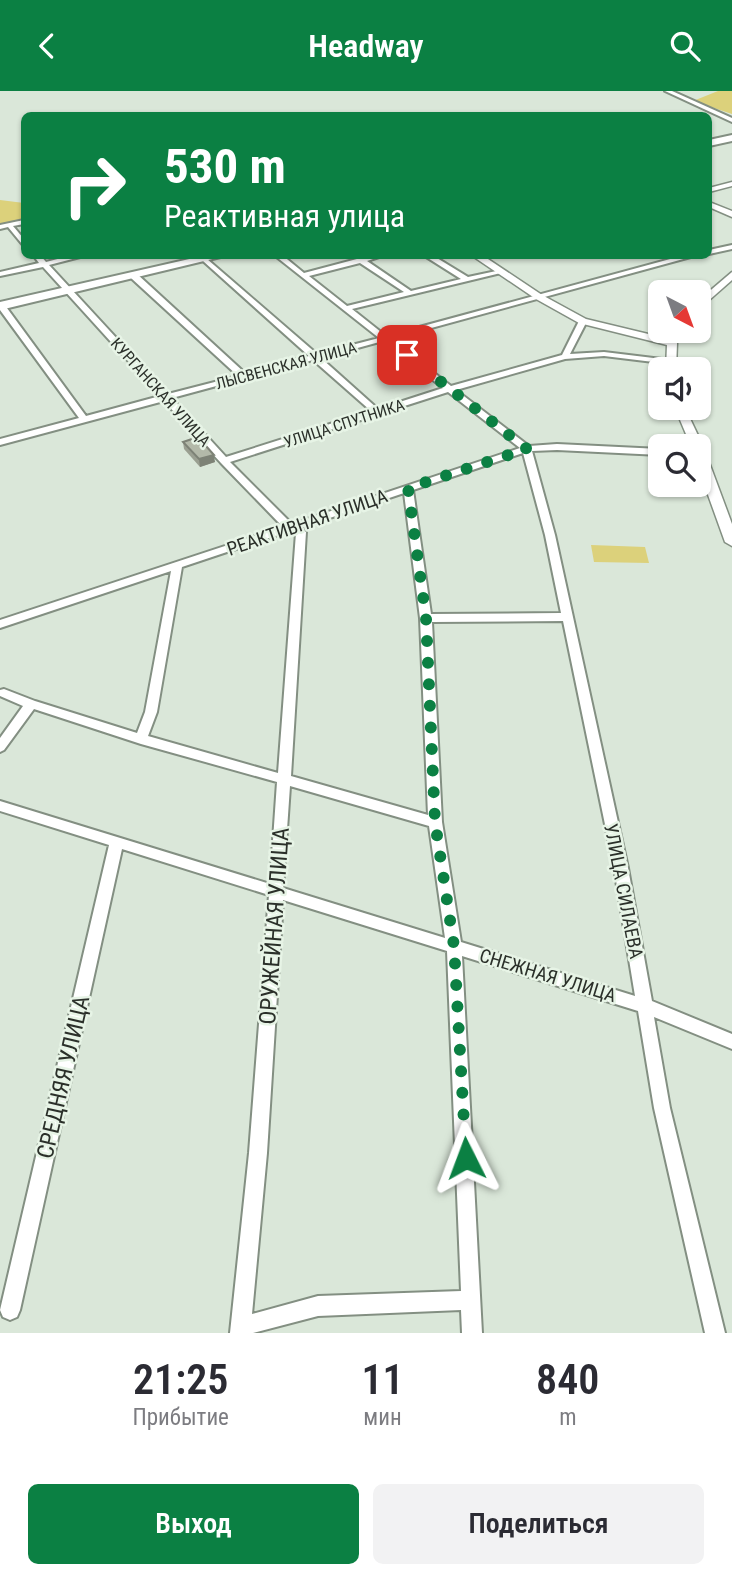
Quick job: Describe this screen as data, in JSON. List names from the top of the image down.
{
  "streets": {
    "street": [
      "ЛЫСВЕНСКАЯ УЛИЦА",
      "КУРГАНСКАЯ УЛИЦА",
      "УЛИЦА СПУТНИКА",
      "РЕАКТИВНАЯ УЛИЦА",
      "УЛИЦА СИЛАЕВА",
      "ОРУЖЕЙНАЯ УЛИЦА",
      "СНЕЖНАЯ УЛИЦА",
      "СРЕДНЯЯ УЛИЦА"
    ]
  },
  "crossings": [
    ["ЛЫСВЕНСКАЯ УЛИЦА", "КУРГАНСКАЯ УЛИЦА"],
    ["КУРГАНСКАЯ УЛИЦА", "УЛИЦА СПУТНИКА"],
    ["КУРГАНСКАЯ УЛИЦА", "РЕАКТИВНАЯ УЛИЦА"],
    ["КУРГАНСКАЯ УЛИЦА", "ОРУЖЕЙНАЯ УЛИЦА"],
    ["РЕАКТИВНАЯ УЛИЦА", "УЛИЦА СИЛАЕВА"],
    ["РЕАКТИВНАЯ УЛИЦА", "ОРУЖЕЙНАЯ УЛИЦА"],
    ["УЛИЦА СИЛАЕВА", "СНЕЖНАЯ УЛИЦА"],
    ["ОРУЖЕЙНАЯ УЛИЦА", "СНЕЖНАЯ УЛИЦА"],
    ["СНЕЖНАЯ УЛИЦА", "СРЕДНЯЯ УЛИЦА"]
  ],
  "north": "bottom right",
  "page": {
    "header": "Headway",
    "turn": ["530 m", "Реактивная улица"],
    "eta": [
      "21:25",
      "Прибытие",
      "11",
      "мин",
      "840",
      "m"
    ],
    "buttons": ["Выход", "Поделиться"]
  }
}
